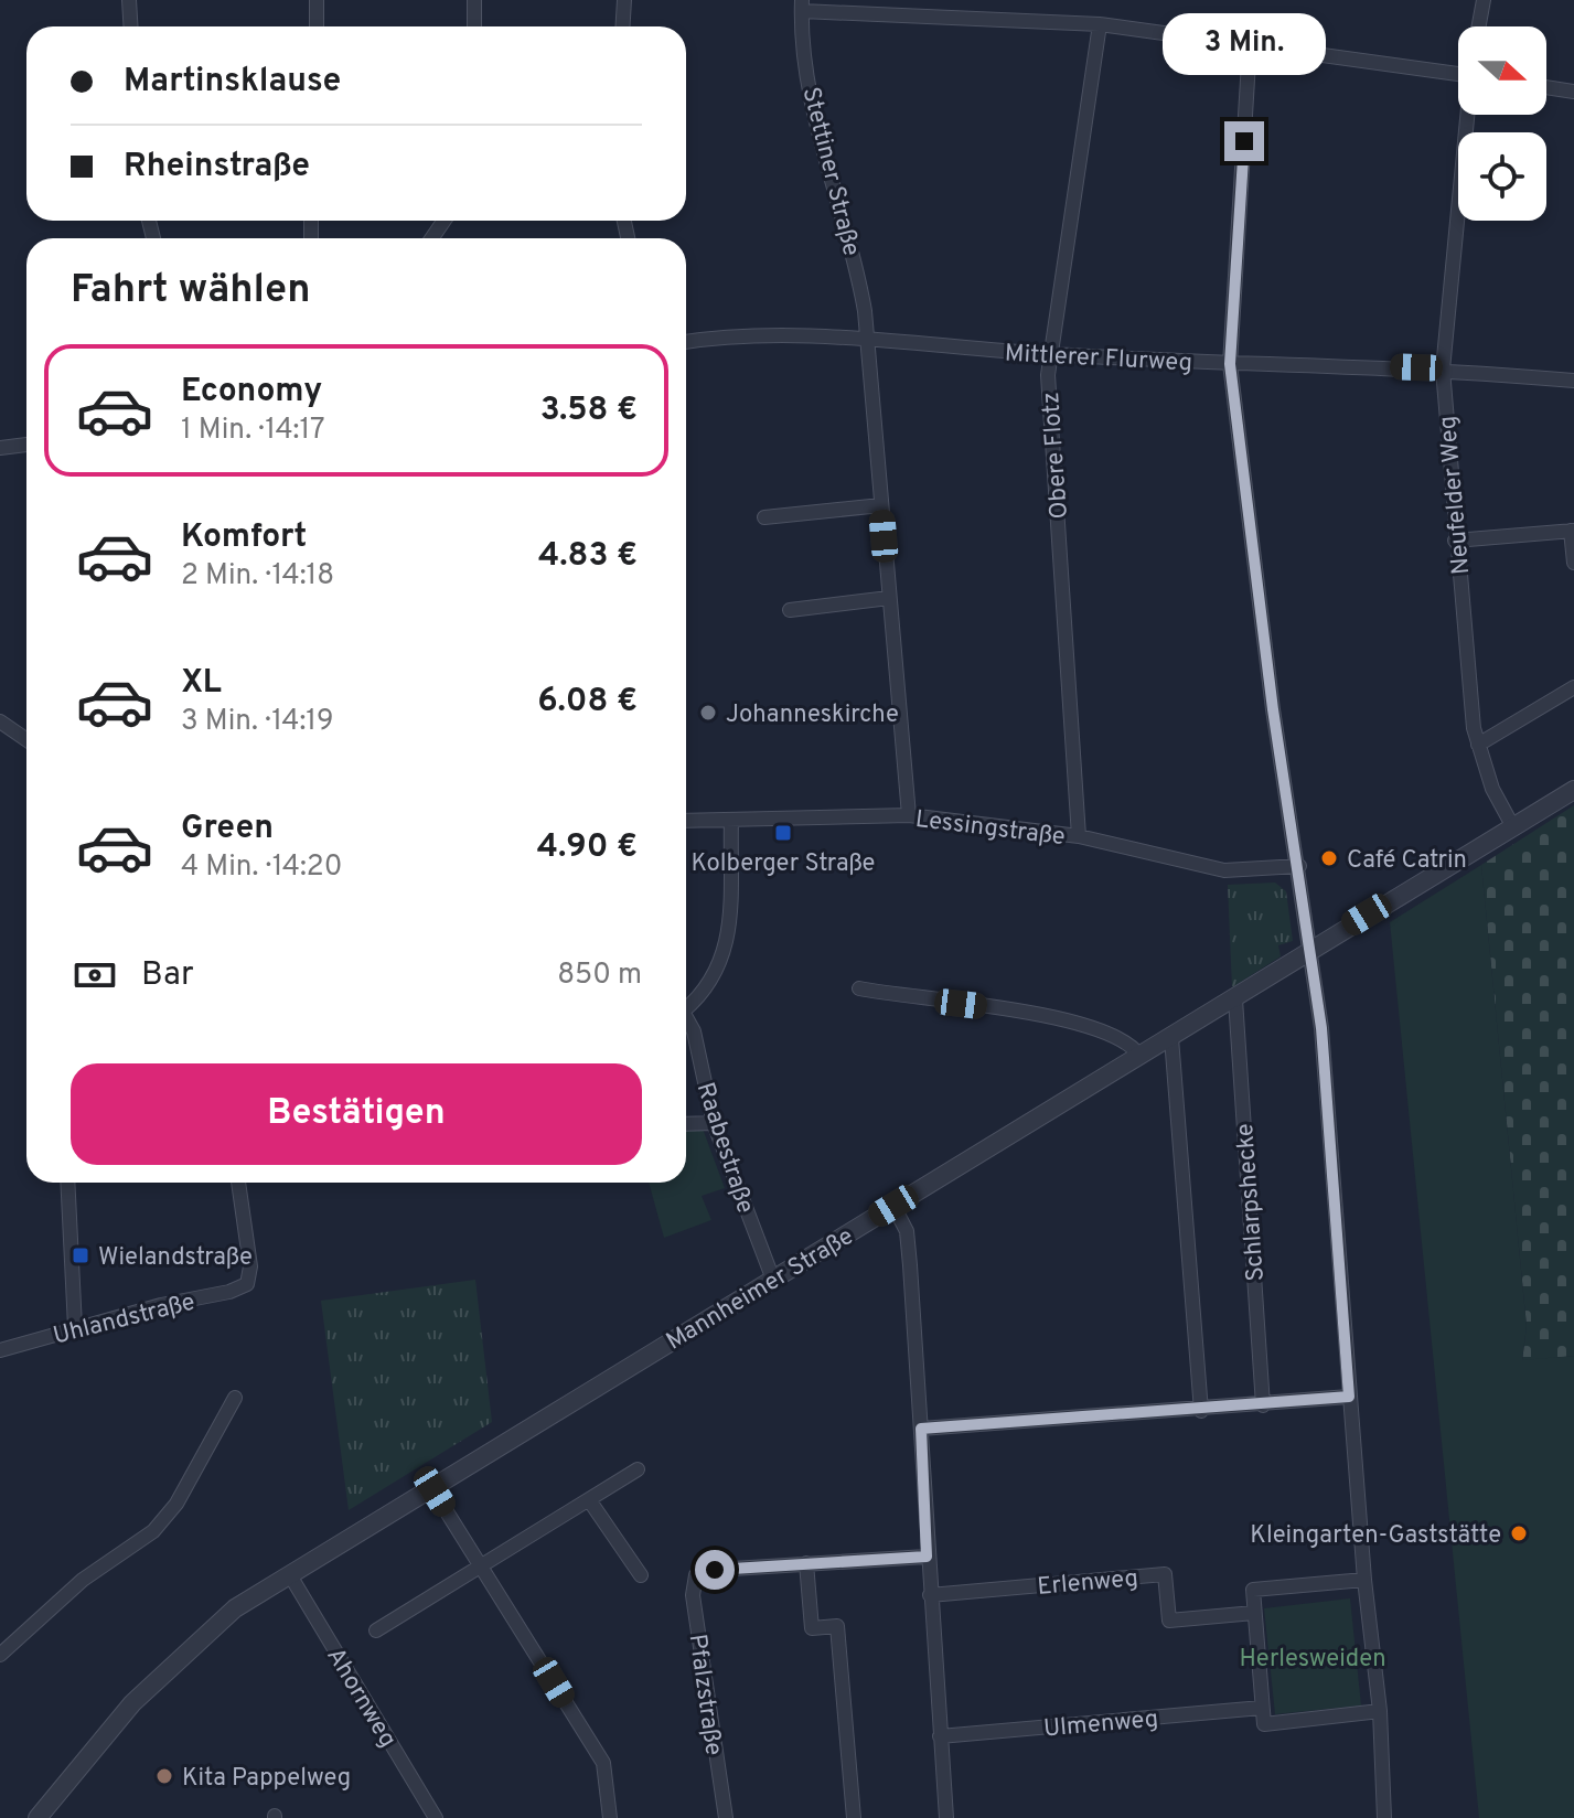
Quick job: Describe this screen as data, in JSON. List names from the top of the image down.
{
  "streets": {
    "street": [
      "Stettiner Straße",
      "Mittlerer Flurweg",
      "Obere Flotz",
      "Neufelder Weg",
      "Lessingstraße",
      "Raabestraße",
      "Schlarpshecke",
      "Mannheimer Straße",
      "Uhlandstraße",
      "Erlenweg",
      "Pfalzstraße",
      "Ahornweg",
      "Ulmenweg"
    ]
  },
  "crossings": [
    ["Stettiner Straße", "Mittlerer Flurweg"],
    ["Mittlerer Flurweg", "Obere Flotz"],
    ["Mittlerer Flurweg", "Neufelder Weg"],
    ["Obere Flotz", "Lessingstraße"],
    ["Neufelder Weg", "Mannheimer Straße"],
    ["Lessingstraße", "Raabestraße"],
    ["Raabestraße", "Mannheimer Straße"],
    ["Schlarpshecke", "Mannheimer Straße"],
    ["Mannheimer Straße", "Ahornweg"]
  ],
  "parks": ["Herlesweiden"],
  "places": {
    "other": [
      "Johanneskirche",
      "Café Catrin",
      "Kleingarten-Gaststätte",
      "Kita Pappelweg"
    ],
    "transit": ["Kolberger Straße", "Wielandstraße"]
  },
  "north": "right",
  "page": {
    "bubble": "3 Min.",
    "banner": ["Martinsklause", "Rheinstraße"],
    "heading": "Fahrt wählen",
    "list": [
      {
        "name": "Economy",
        "note": "1 Min. · 14:17",
        "value": "3.58 €"
      },
      {
        "name": "Komfort",
        "note": "2 Min. · 14:18",
        "value": "4.83 €"
      },
      {
        "name": "XL",
        "note": "3 Min. · 14:19",
        "value": "6.08 €"
      },
      {
        "name": "Green",
        "note": "4 Min. · 14:20",
        "value": "4.90 €"
      }
    ],
    "pay": ["Bar", "850 m"],
    "buttons": "Bestätigen"
  }
}
